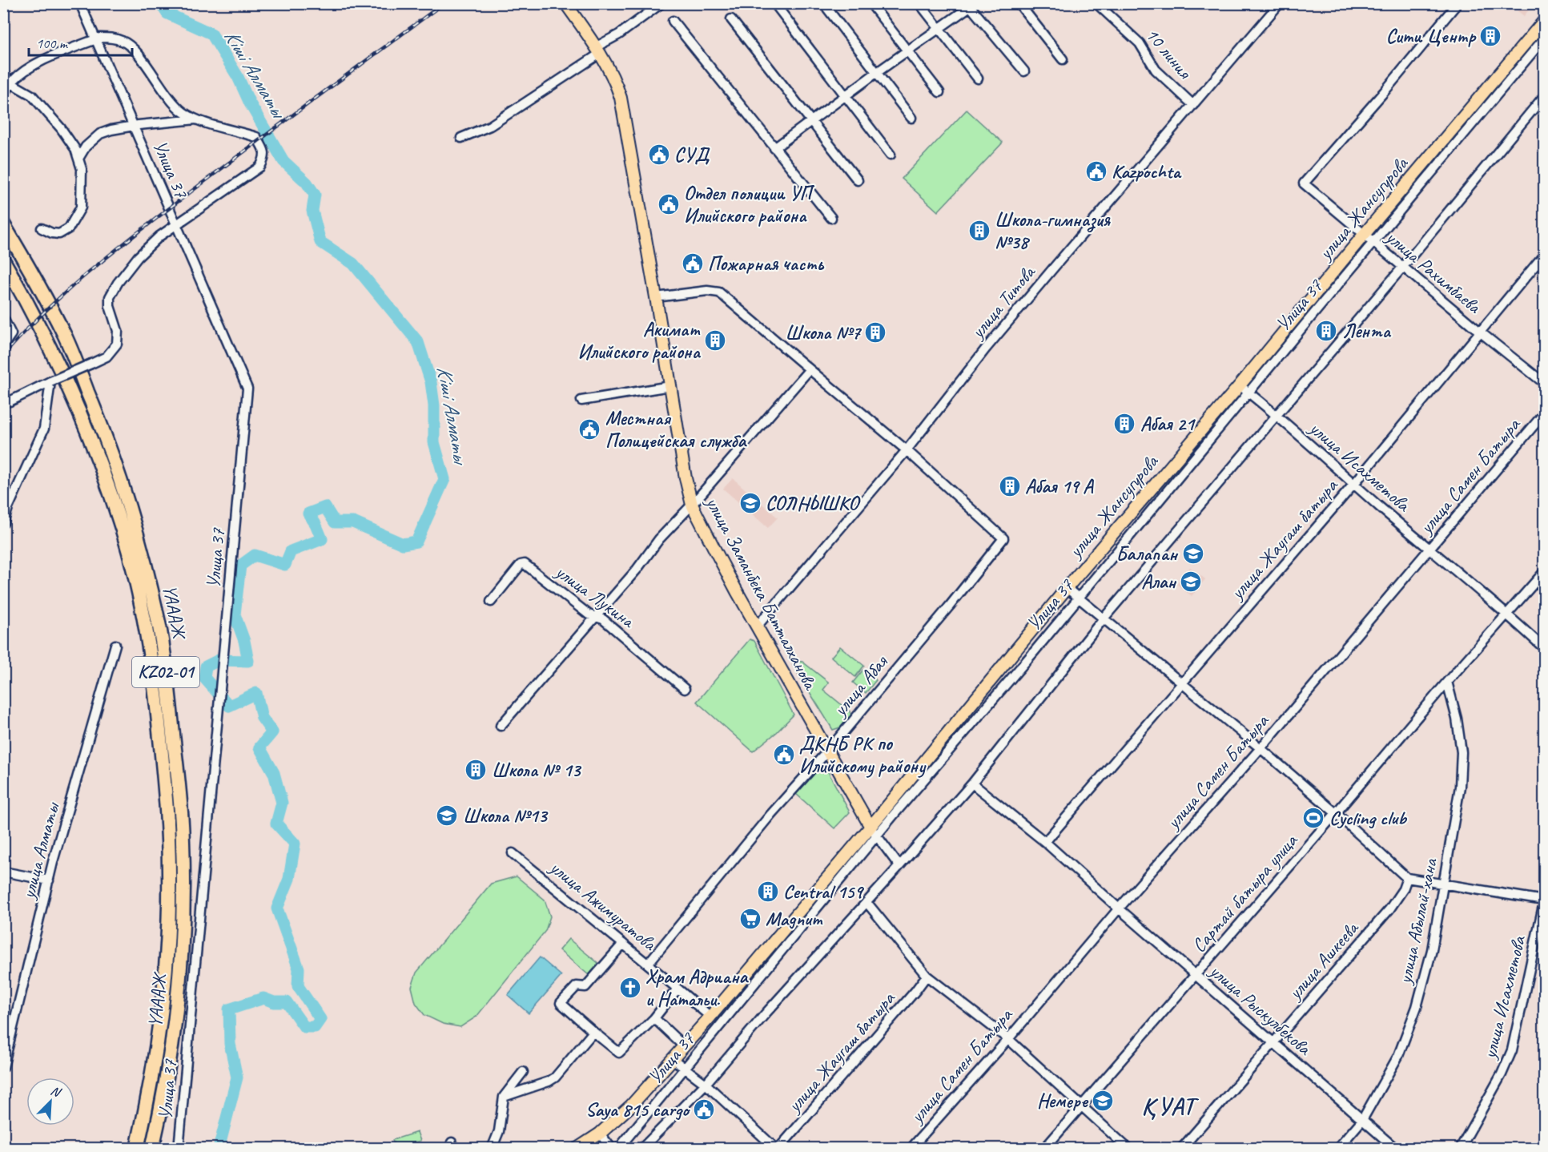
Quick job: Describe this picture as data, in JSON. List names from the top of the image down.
{
  "streets": {
    "highway": ["ҮАААЖ", "KZ02-01"],
    "main road": ["улица Жансугурова", "улица Заманбека Батталханова"],
    "street": [
      "10 линия",
      "Улица 37",
      "улица Рахимбаева",
      "улица Титова",
      "улица Исахметова",
      "улица Самен Батыра",
      "улица Жаугаш батыра",
      "улица Лукина",
      "улица Абая",
      "улица Алматы",
      "Сартай батыра улица",
      "улица Ажимуратова",
      "улица Абылай-хана",
      "улица Ашкеева",
      "улица Рыскулбекова"
    ]
  },
  "crossings": [
    ["10 линия", "улица Титова"],
    ["улица Жансугурова", "улица Рахимбаева"],
    ["улица Жансугурова", "улица Исахметова"],
    ["улица Жансугурова", "улица Заманбека Батталханова"],
    ["улица Жансугурова", "улица Ажимуратова"],
    ["улица Рахимбаева", "улица Жаугаш батыра"],
    ["улица Титова", "улица Заманбека Батталханова"],
    ["улица Титова", "улица Абая"],
    ["улица Исахметова", "улица Самен Батыра"],
    ["улица Исахметова", "улица Жаугаш батыра"],
    ["улица Исахметова", "Сартай батыра улица"],
    ["улица Самен Батыра", "улица Рыскулбекова"],
    ["улица Жаугаш батыра", "улица Рыскулбекова"],
    ["улица Заманбека Батталханова", "улица Абая"],
    ["улица Абая", "улица Ажимуратова"],
    ["Сартай батыра улица", "улица Абылай-хана"],
    ["Сартай батыра улица", "улица Рыскулбекова"],
    ["улица Абылай-хана", "улица Рыскулбекова"],
    ["улица Ашкеева", "улица Рыскулбекова"]
  ],
  "districts": ["ҚУАТ"],
  "water": ["Кіші Алматы"],
  "places": {
    "building": [
      "Сити Центр",
      "Школа-гимназия №38",
      "Лента",
      "Школа №7",
      "Акимат Илийского района",
      "Абая 21",
      "Абая 19 А",
      "Школа № 13",
      "Central 159"
    ],
    "public building": [
      "СУД",
      "Kazpochta",
      "Отдел полиции УП Илийского района",
      "Пожарная часть",
      "Местная Полицейская служба",
      "ДКНБ РК по Илийскому району",
      "Saya 815 cargo"
    ],
    "school or university": [
      "СОЛНЫШКО",
      "Балапан",
      "Алан",
      "Школа №13",
      "Немере"
    ],
    "sports": ["Cycling club"],
    "supermarket": ["Magnum"],
    "church": ["Храм Адриана и Натальи."]
  },
  "scale_bar": "100 m",
  "north": "top right"
}
